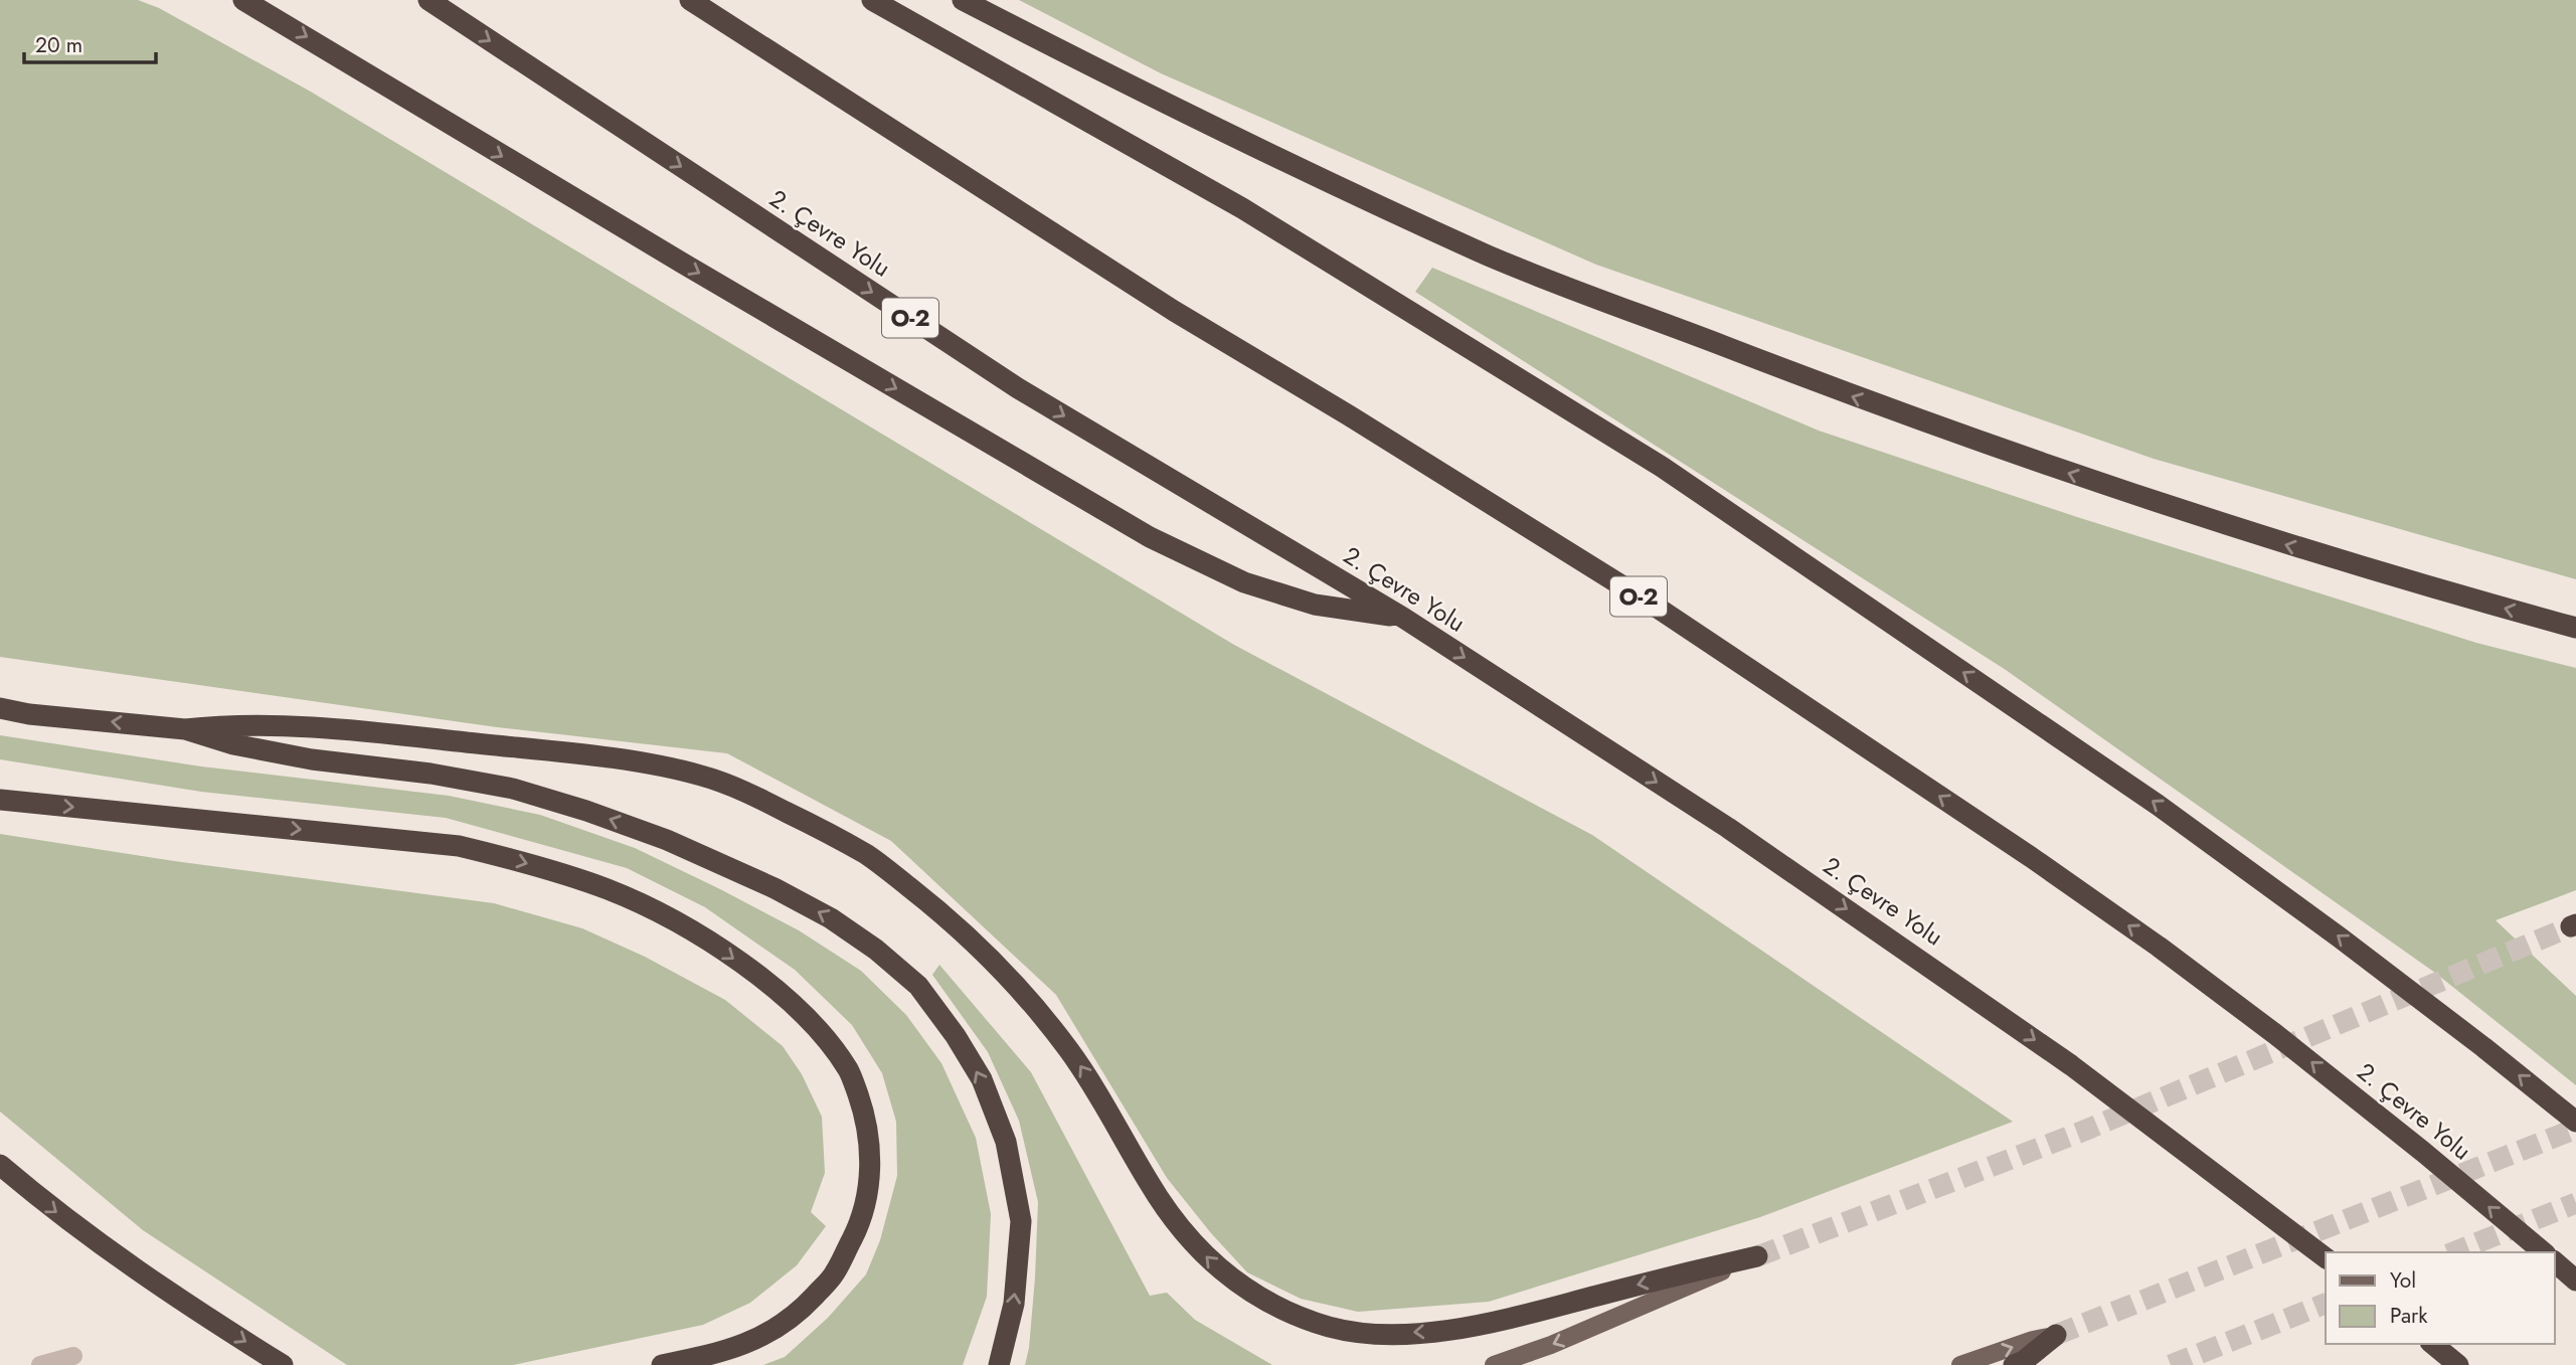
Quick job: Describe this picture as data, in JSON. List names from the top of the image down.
{
  "streets": {
    "highway": ["2. Çevre Yolu", "O-2"]
  },
  "legend": ["Yol", "Park"],
  "scale_bar": "20 m"
}
